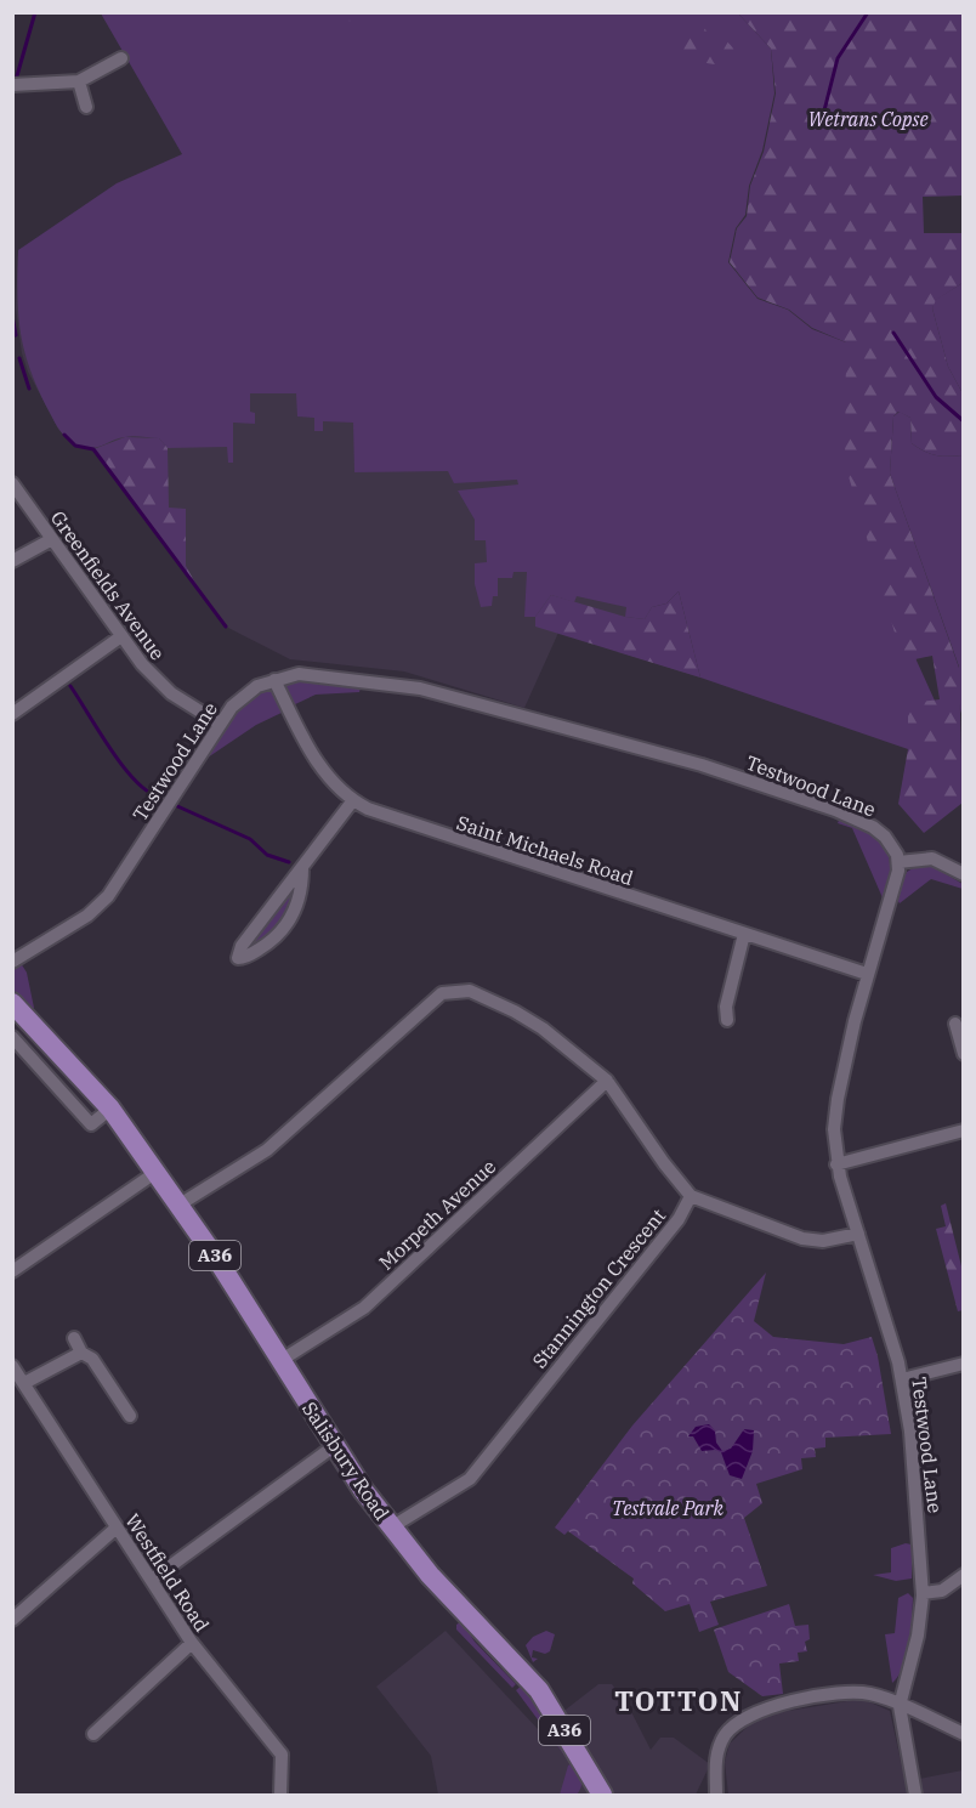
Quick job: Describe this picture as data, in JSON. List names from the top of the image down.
{
  "streets": {
    "main road": ["A36", "Salisbury Road"],
    "street": [
      "Greenfields Avenue",
      "Testwood Lane",
      "Saint Michaels Road",
      "Morpeth Avenue",
      "Stannington Crescent",
      "Westfield Road"
    ]
  },
  "crossings": [
    ["Greenfields Avenue", "Testwood Lane"],
    ["Testwood Lane", "Saint Michaels Road"],
    ["Morpeth Avenue", "Salisbury Road"],
    ["Stannington Crescent", "Salisbury Road"]
  ],
  "districts": ["TOTTON"],
  "parks": ["Wetrans Copse", "Testvale Park"]
}
